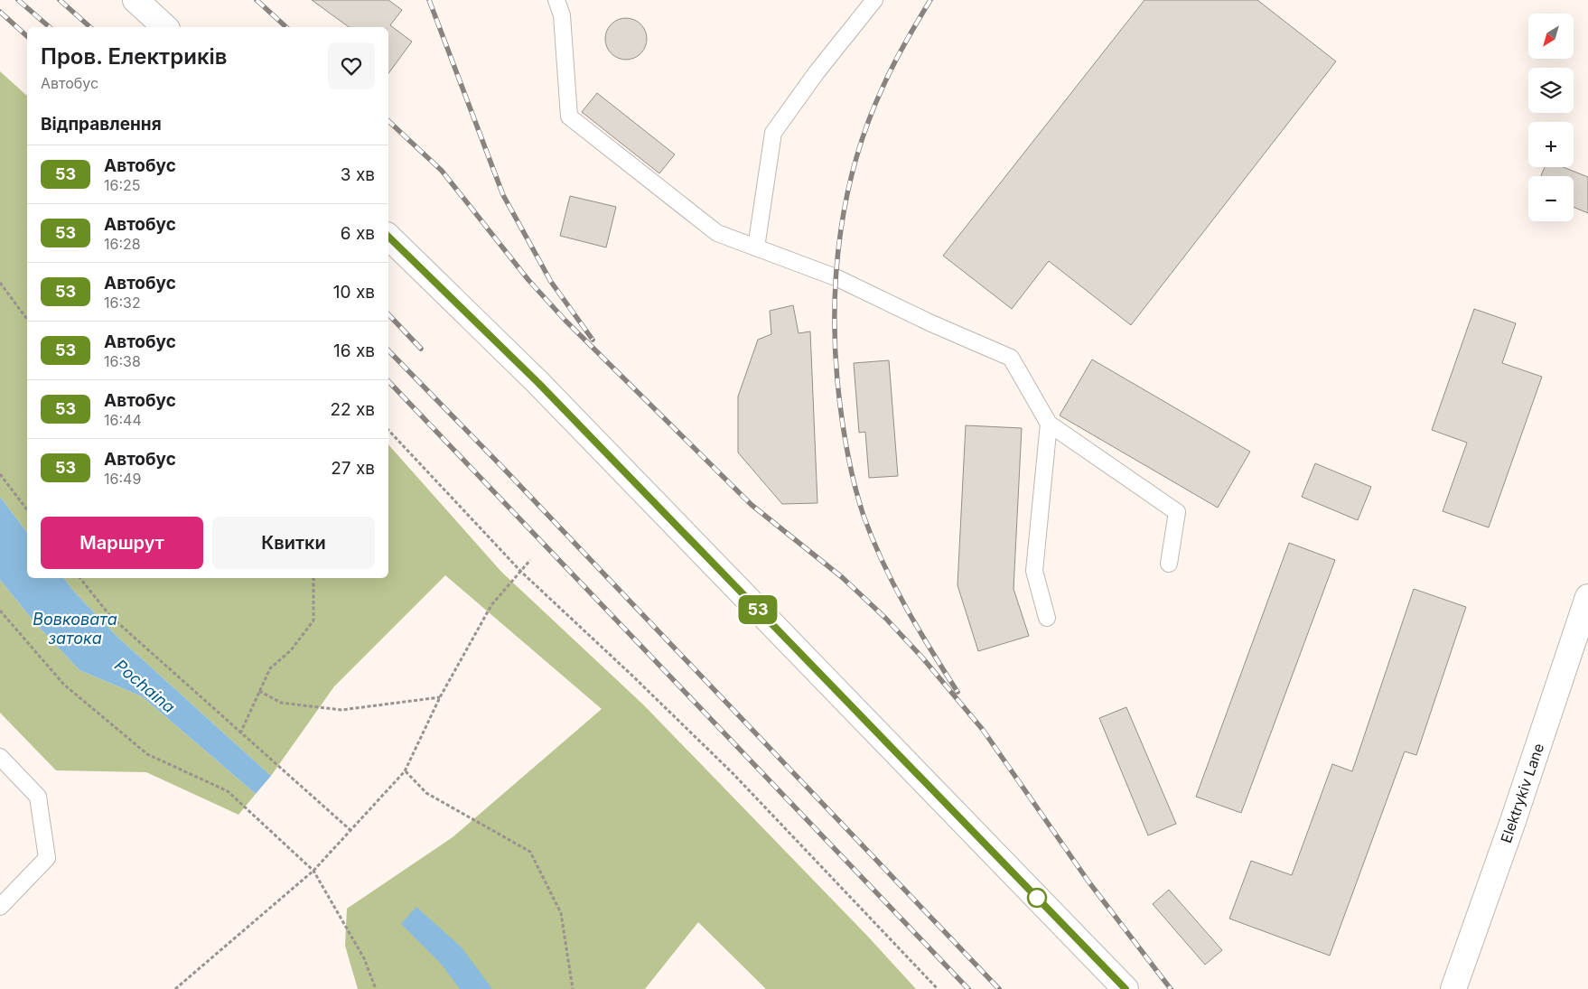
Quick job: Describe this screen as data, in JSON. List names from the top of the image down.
{
  "streets": {
    "street": ["Elektrykiv Lane"]
  },
  "water": ["Вовковата затока", "Pochaina"],
  "lines": ["bus line 53"],
  "north": "bottom left",
  "page": {
    "on_map": "53",
    "map_buttons": ["+", "−"],
    "heading": [
      ["Пров. Електриків", "Автобус"],
      "Відправлення"
    ],
    "list": [
      {
        "mark": "53",
        "name": "Автобус",
        "note": "16:25",
        "value": "3 хв"
      },
      {
        "mark": "53",
        "name": "Автобус",
        "note": "16:28",
        "value": "6 хв"
      },
      {
        "mark": "53",
        "name": "Автобус",
        "note": "16:32",
        "value": "10 хв"
      },
      {
        "mark": "53",
        "name": "Автобус",
        "note": "16:38",
        "value": "16 хв"
      },
      {
        "mark": "53",
        "name": "Автобус",
        "note": "16:44",
        "value": "22 хв"
      },
      {
        "mark": "53",
        "name": "Автобус",
        "note": "16:49",
        "value": "27 хв"
      }
    ],
    "buttons": ["Маршрут", "Квитки"]
  }
}
